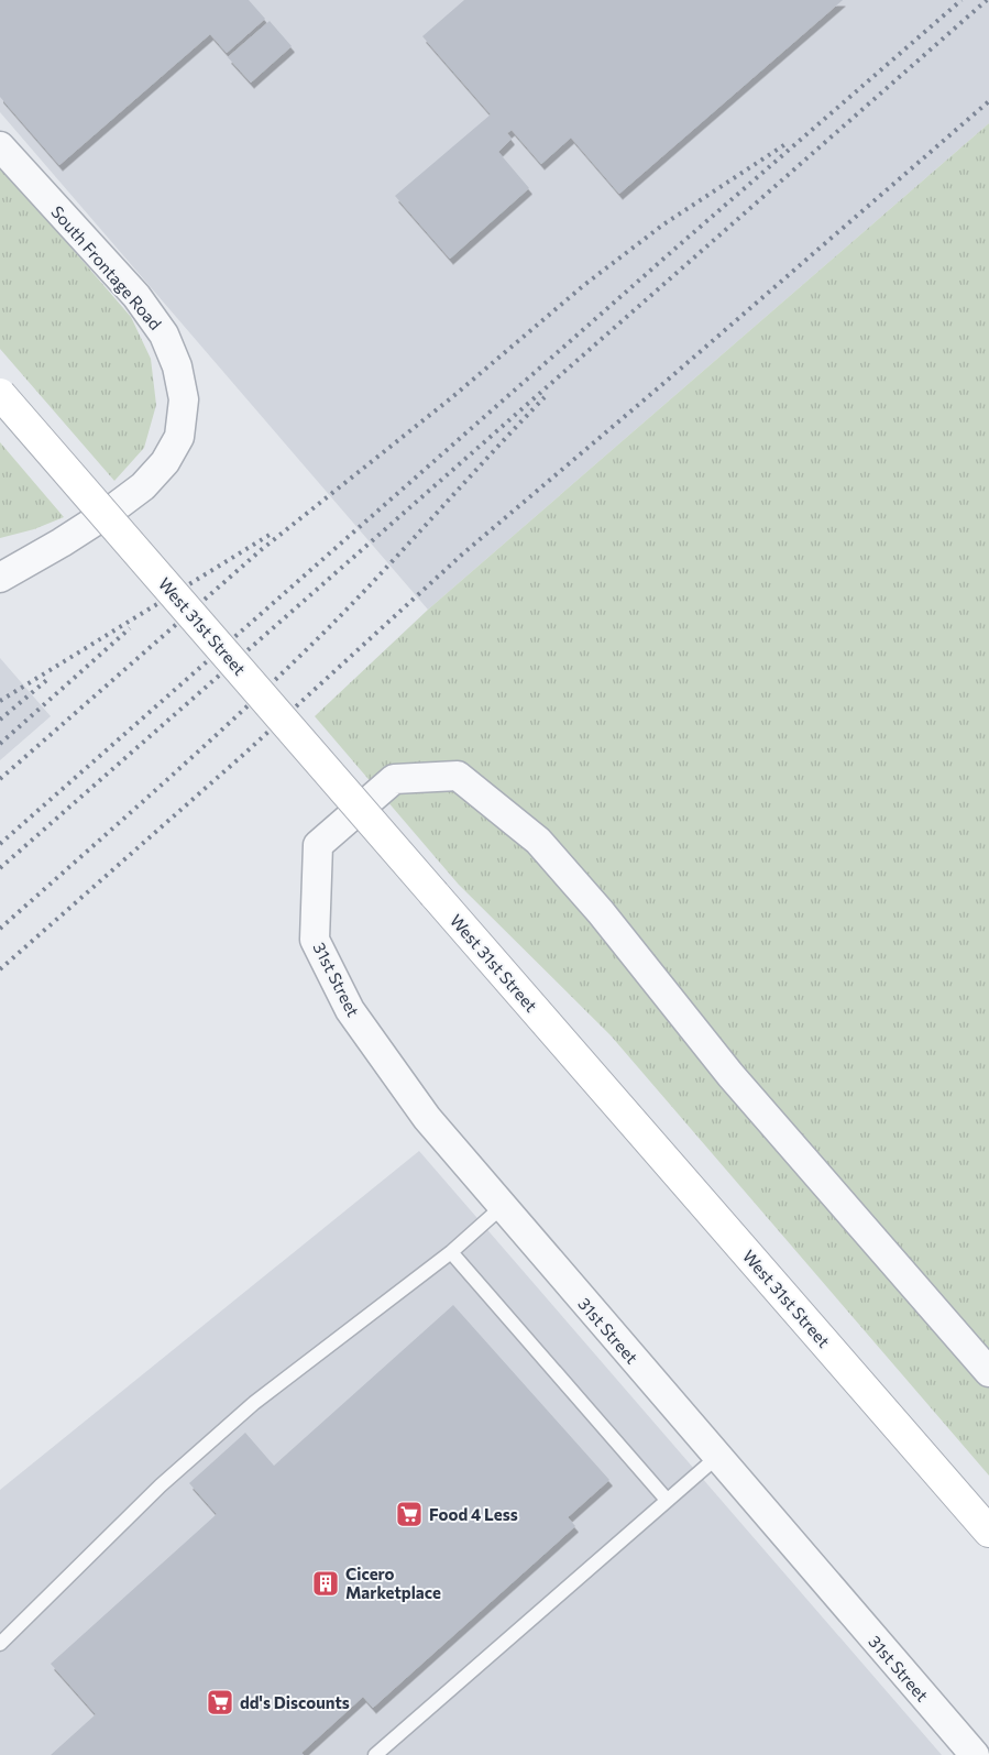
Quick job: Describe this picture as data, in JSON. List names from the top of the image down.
{
  "streets": {
    "main road": ["West 31st Street"],
    "street": ["South Frontage Road", "31st Street"]
  },
  "places": {
    "supermarket": ["Food 4 Less", "dd's Discounts"],
    "building": ["Cicero Marketplace"]
  }
}
